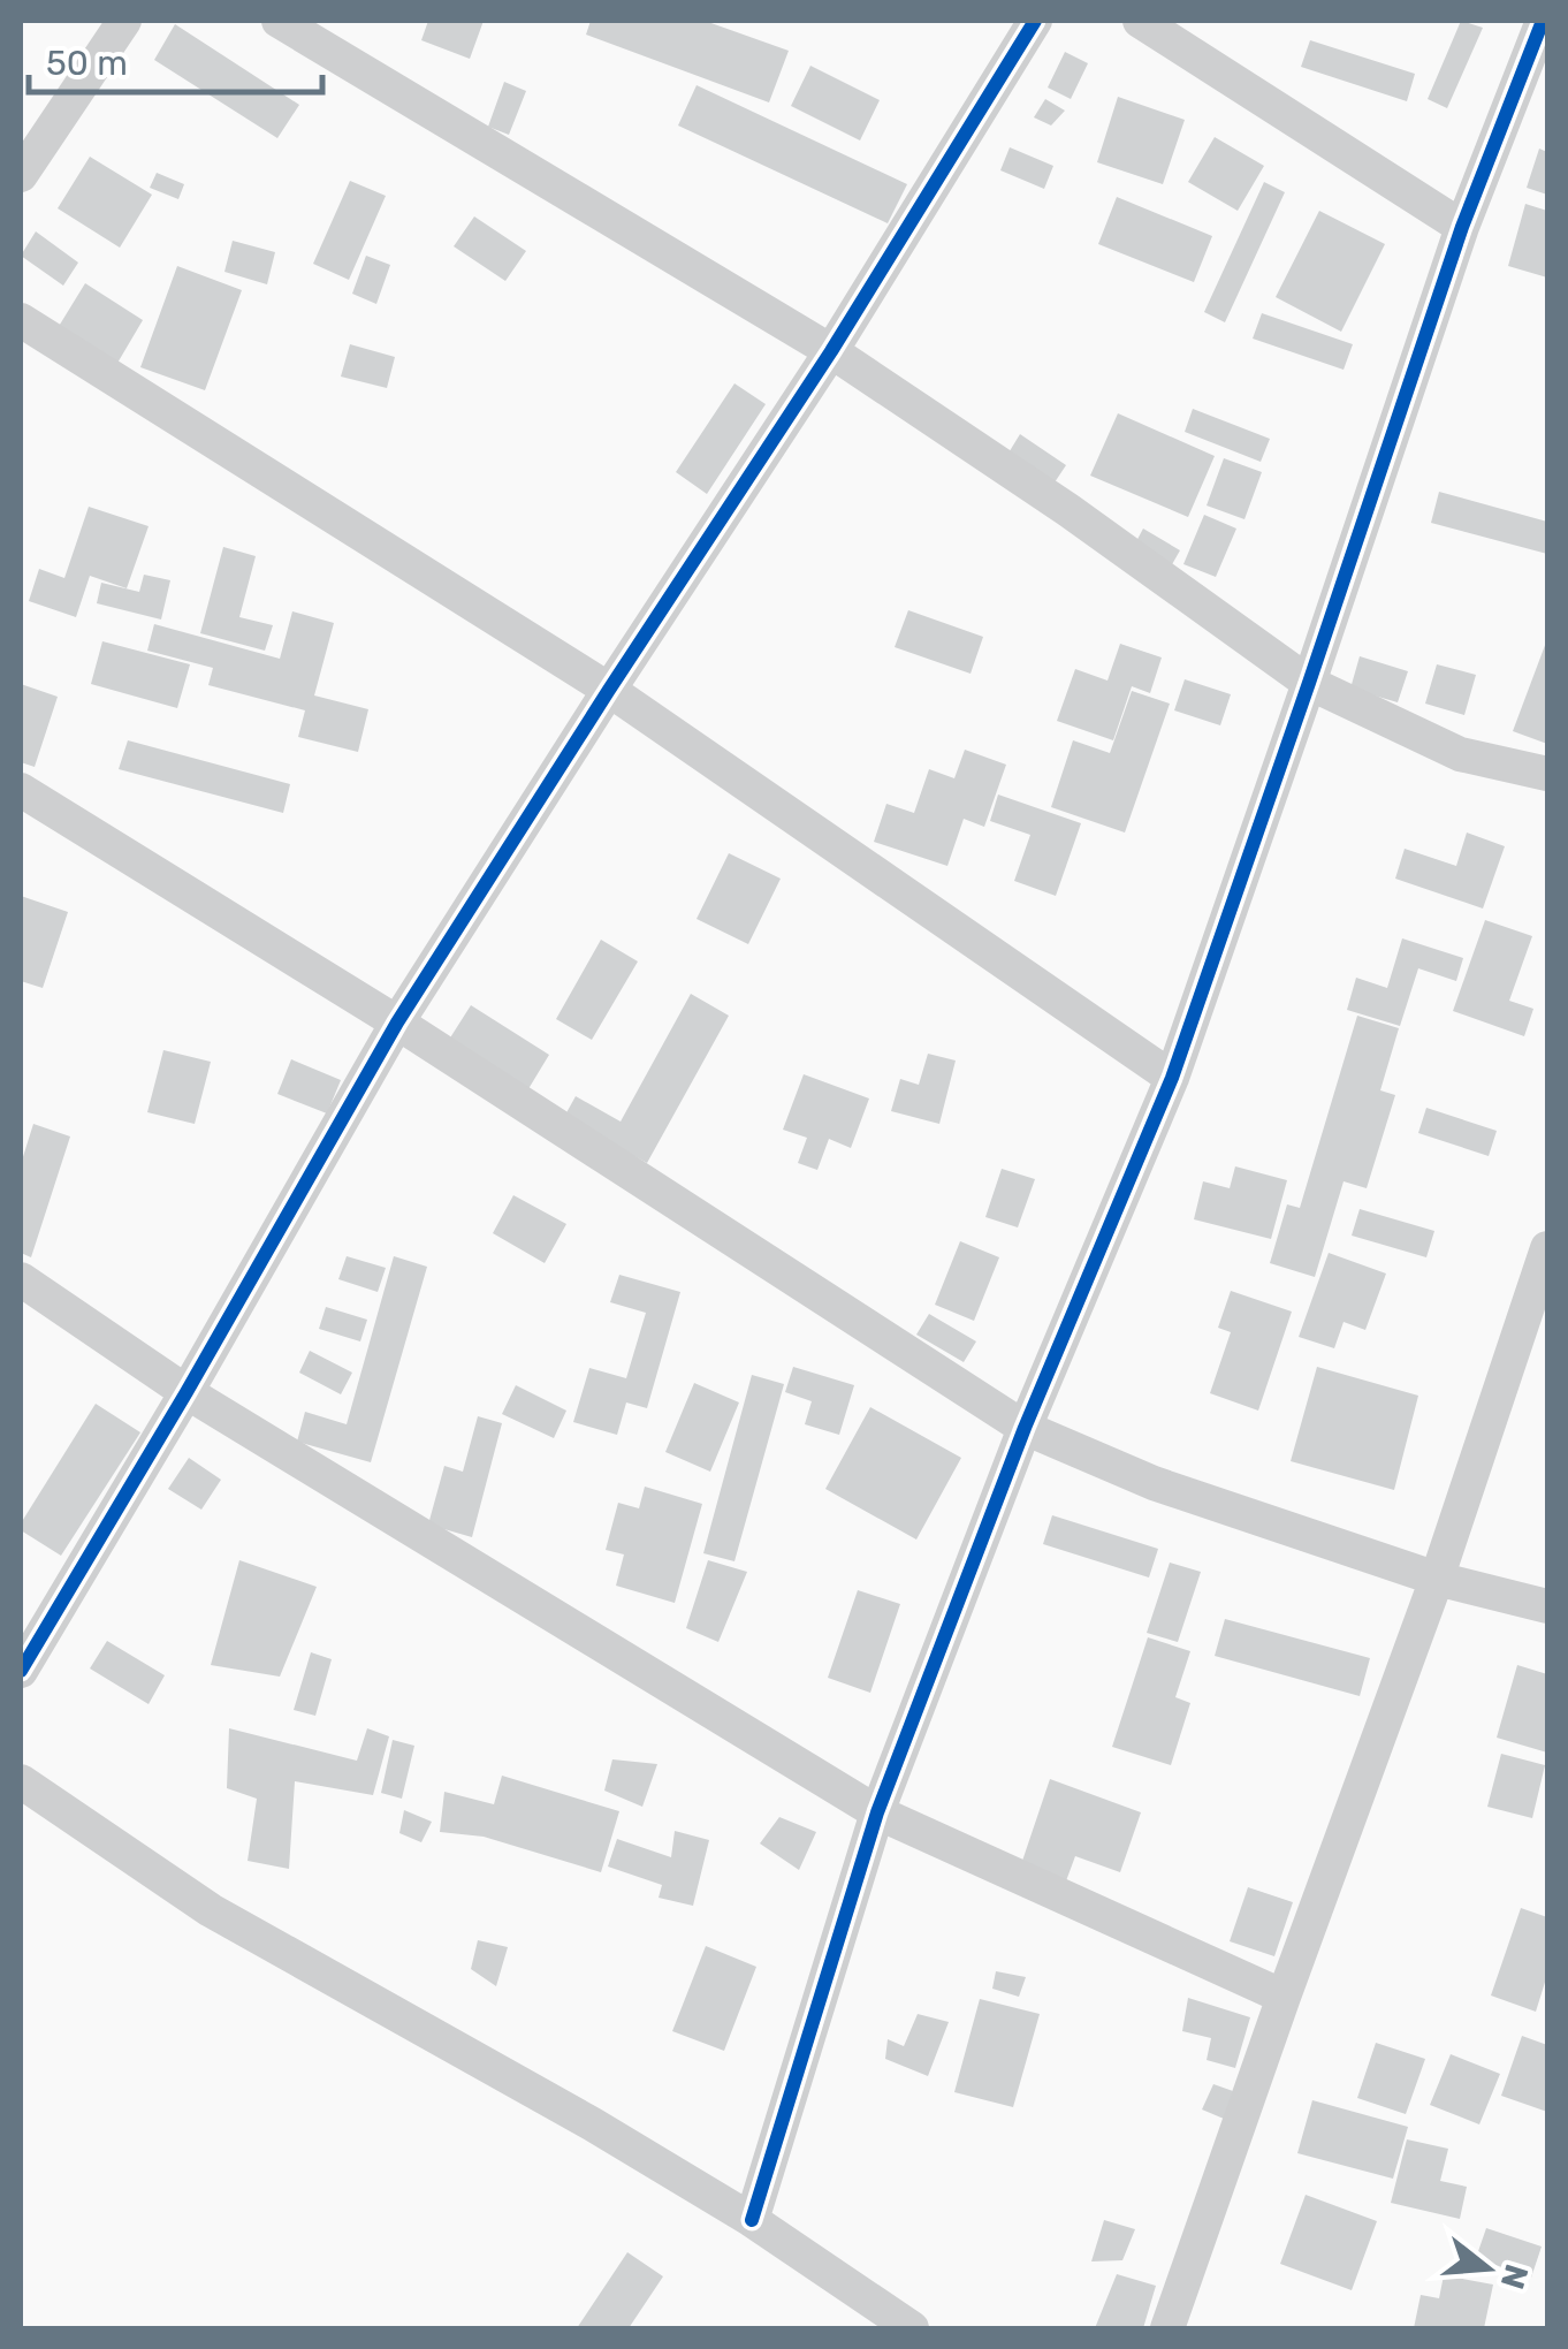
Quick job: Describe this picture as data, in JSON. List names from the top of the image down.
{
  "scale_bar": "50 m",
  "north": "right"
}
